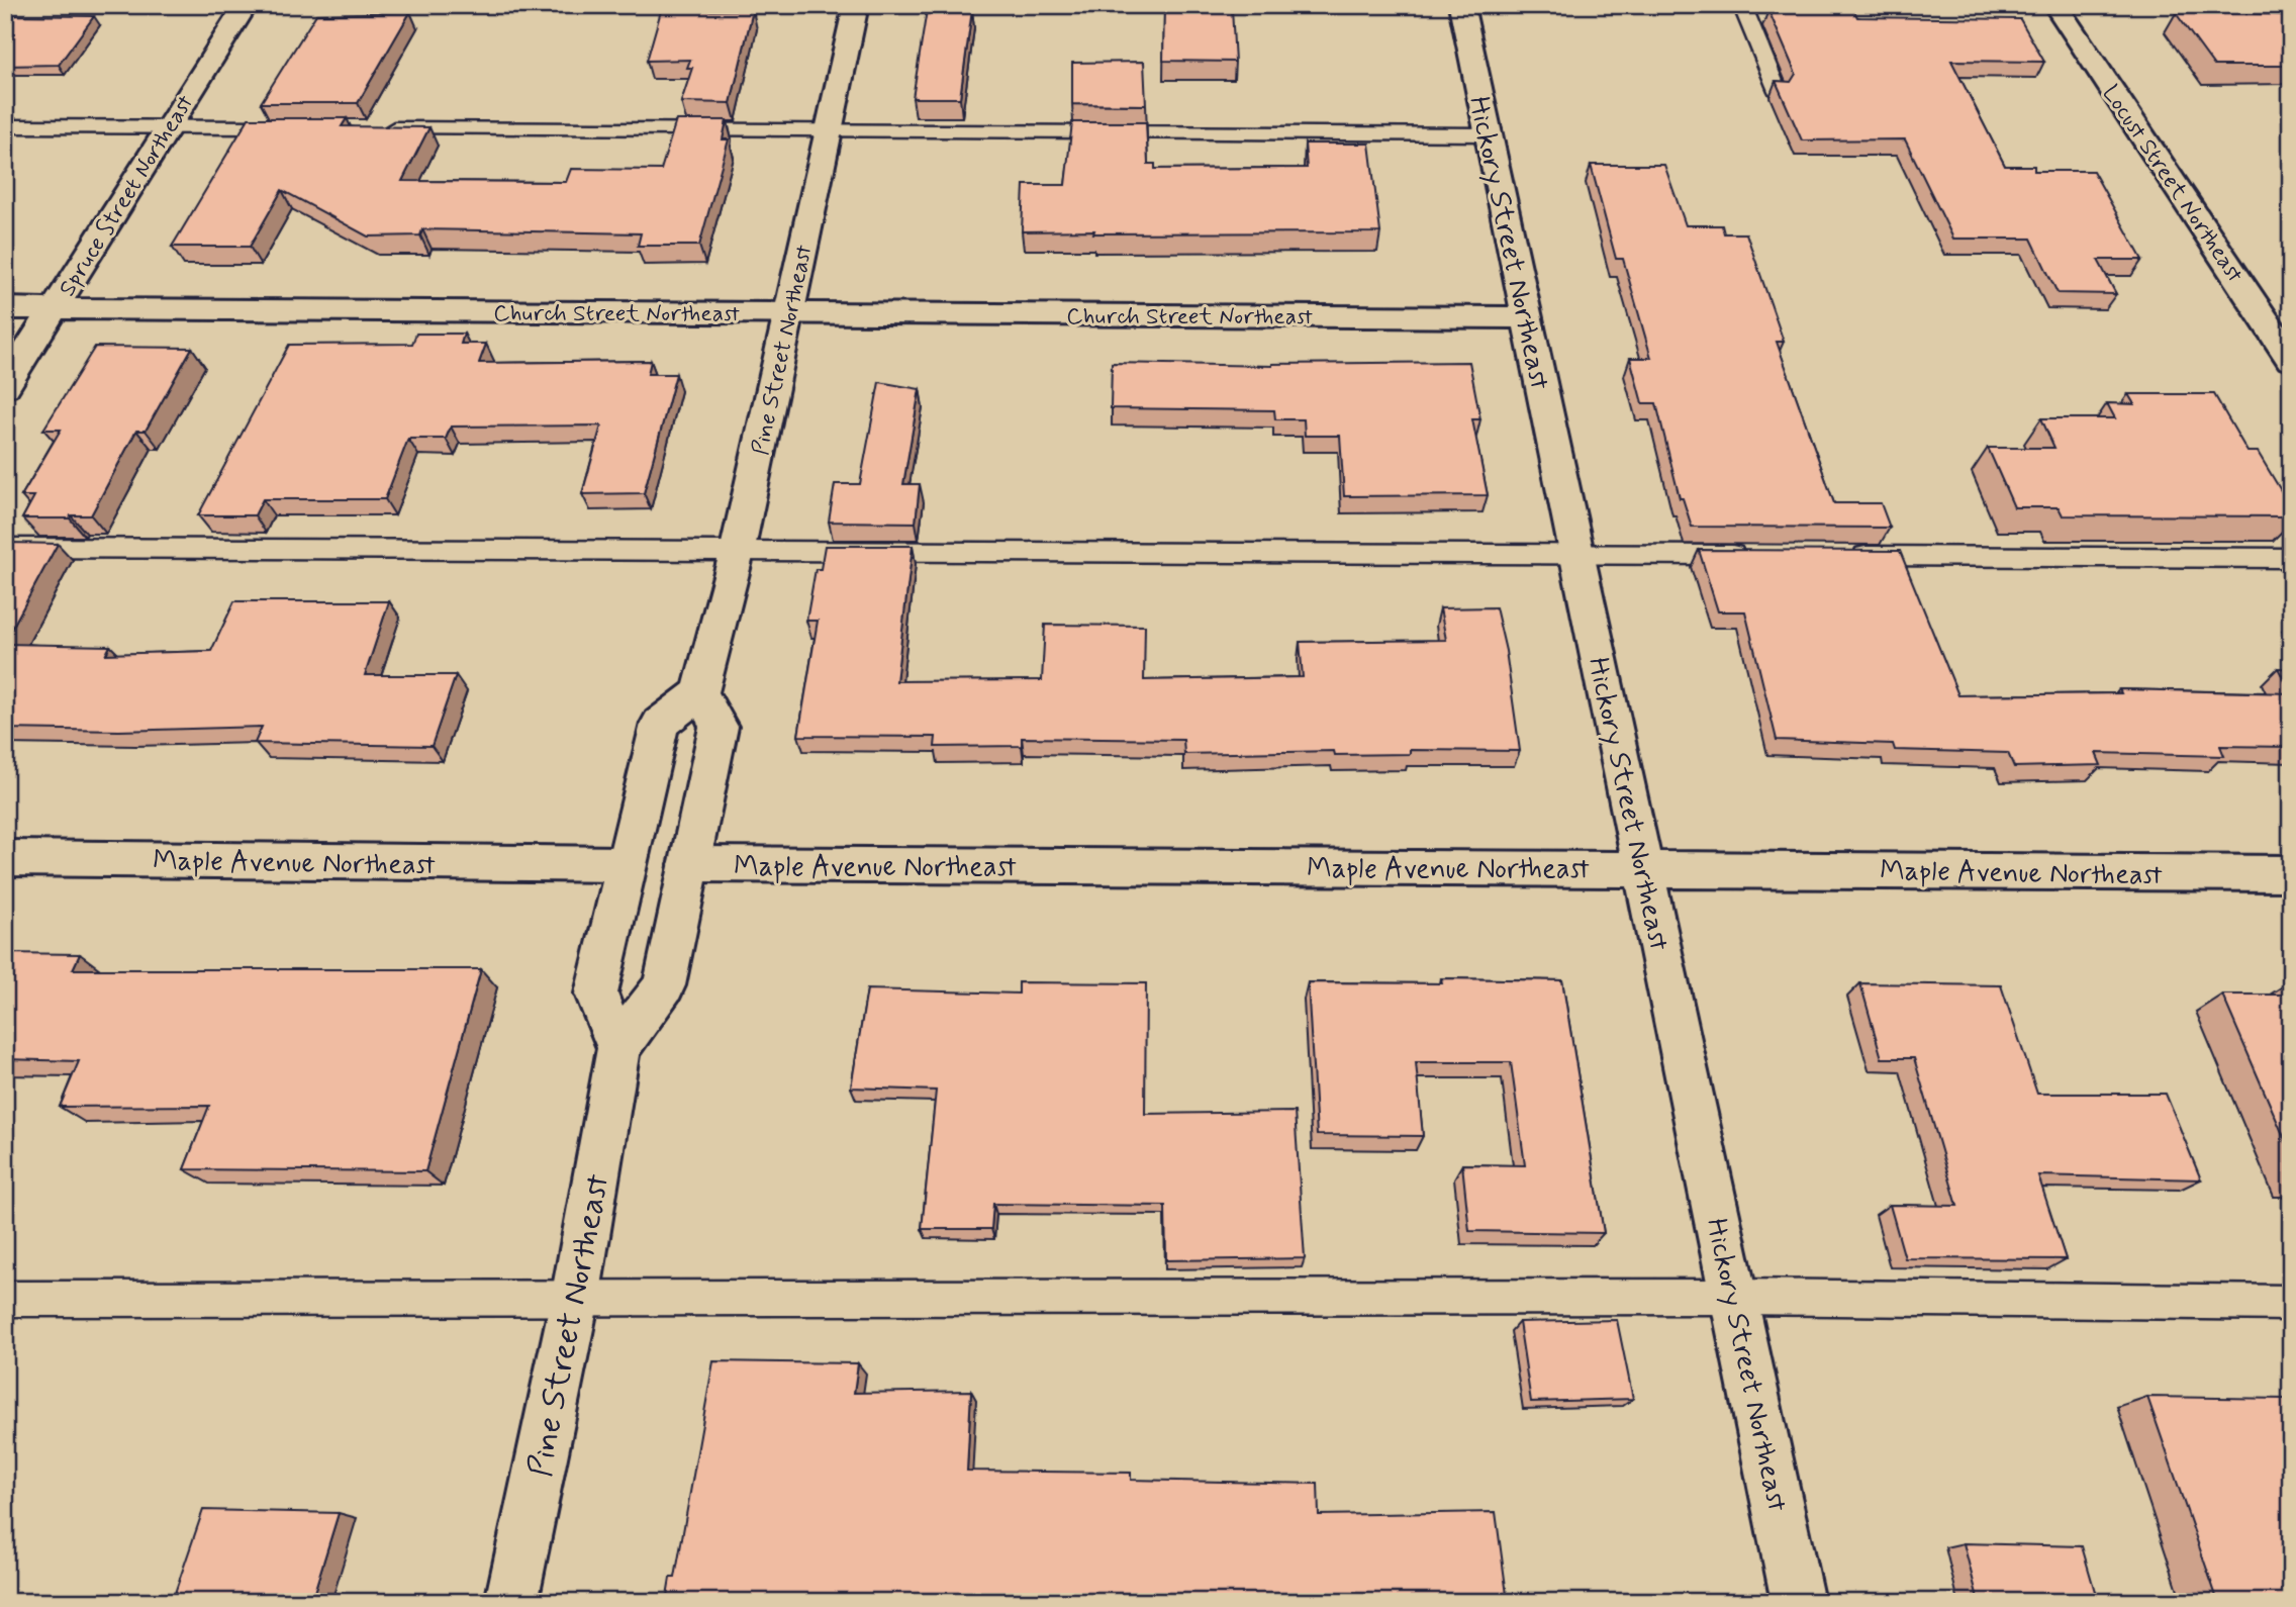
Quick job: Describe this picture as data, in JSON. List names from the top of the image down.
{
  "streets": {
    "street": [
      "Locust Street Northeast",
      "Spruce Street Northeast",
      "Hickory Street Northeast",
      "Church Street Northeast",
      "Pine Street Northeast",
      "Maple Avenue Northeast"
    ]
  },
  "crossings": [
    ["Spruce Street Northeast", "Church Street Northeast"],
    ["Hickory Street Northeast", "Church Street Northeast"],
    ["Hickory Street Northeast", "Maple Avenue Northeast"],
    ["Church Street Northeast", "Pine Street Northeast"],
    ["Pine Street Northeast", "Maple Avenue Northeast"]
  ]
}
